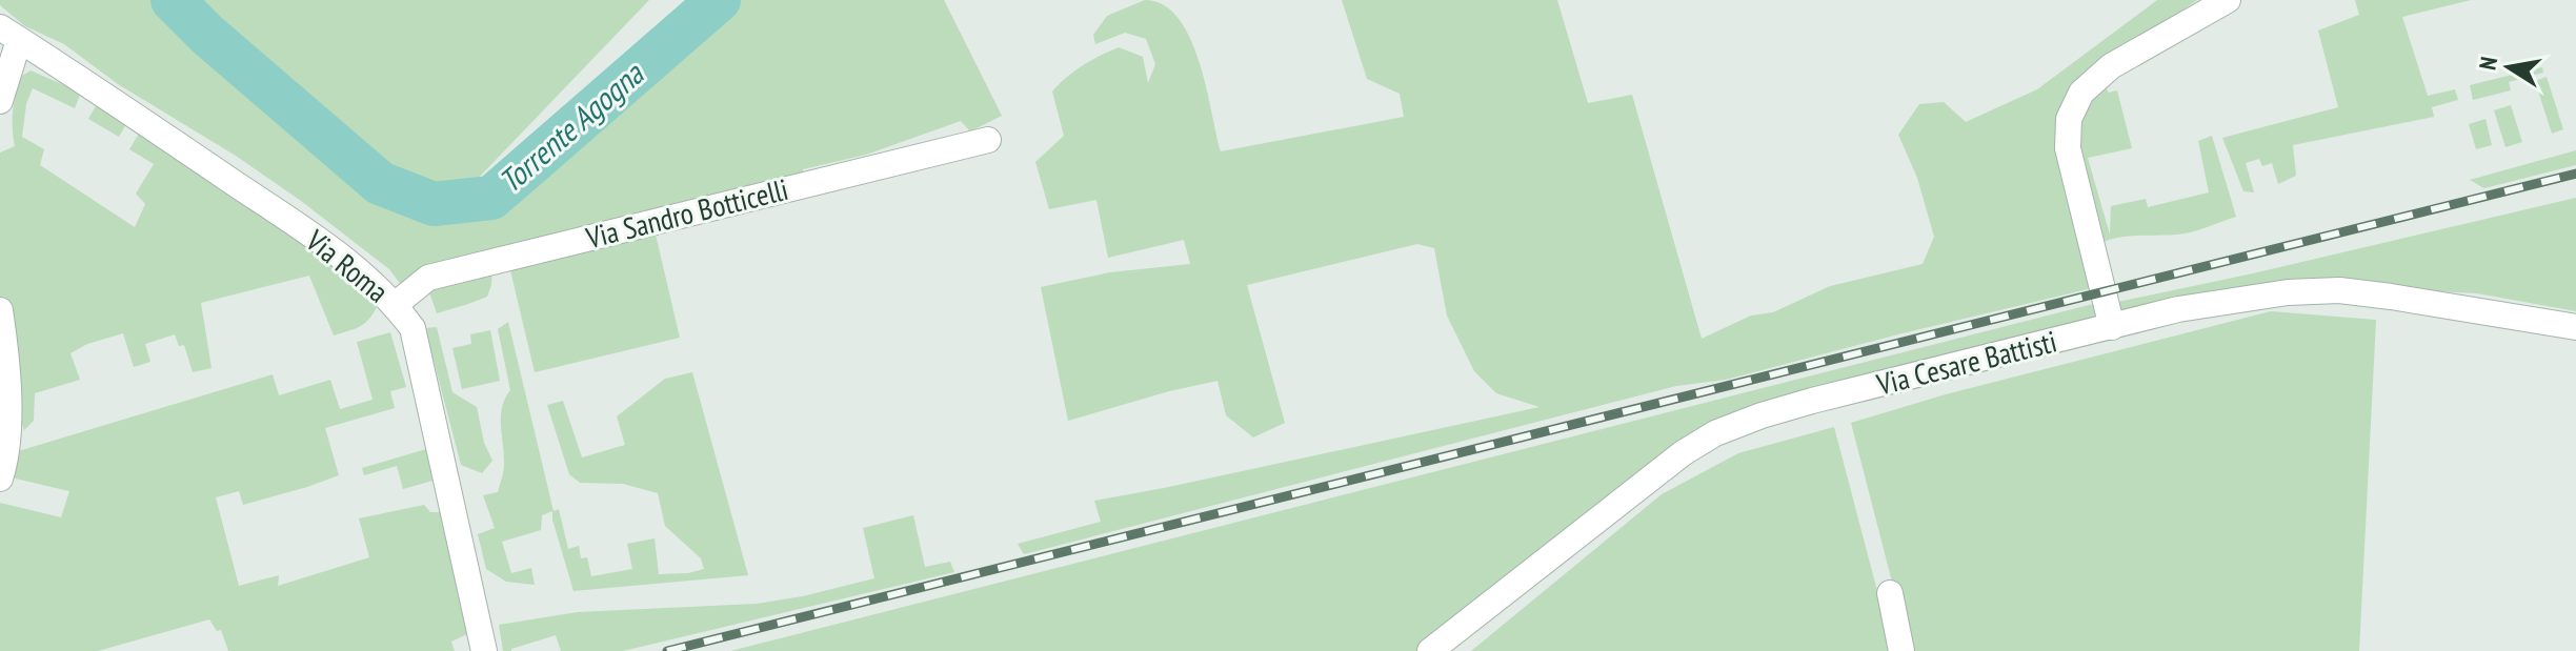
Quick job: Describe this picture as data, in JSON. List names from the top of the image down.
{
  "streets": {
    "street": ["Via Sandro Botticelli", "Via Roma", "Via Cesare Battisti"]
  },
  "crossings": [
    ["Via Sandro Botticelli", "Via Roma"]
  ],
  "water": ["Torrente Agogna"],
  "north": "left"
}
